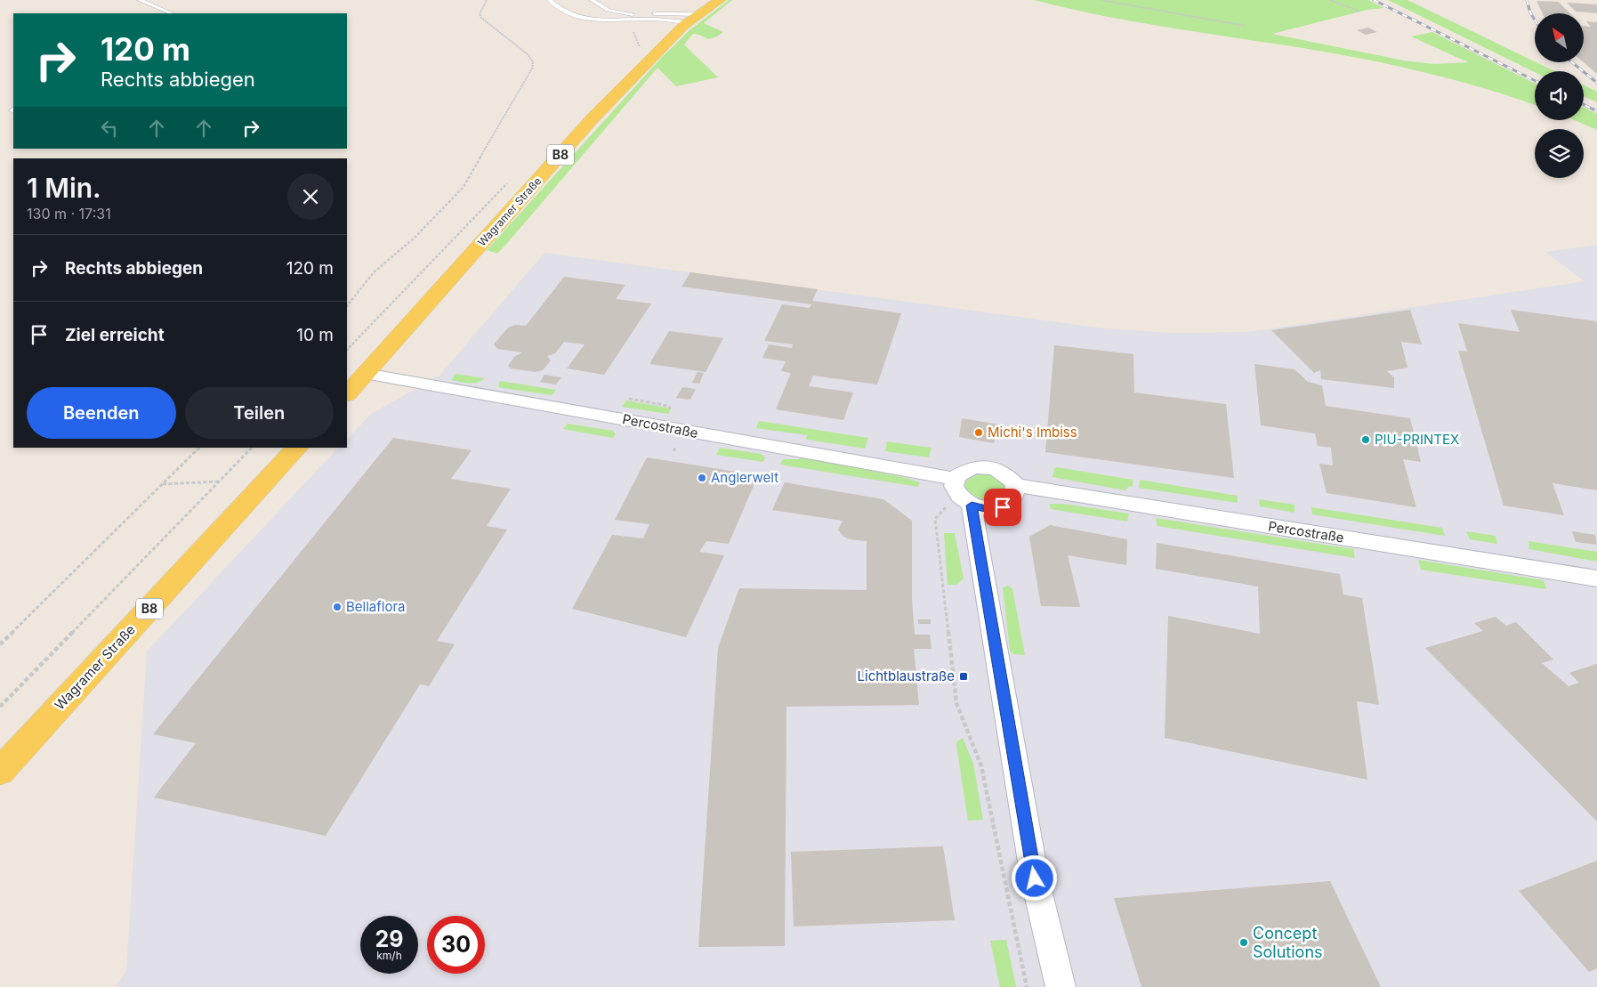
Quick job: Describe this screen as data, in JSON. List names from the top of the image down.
{
  "streets": {
    "main road": ["B8", "Wagramer Straße"],
    "street": ["Percostraße"]
  },
  "crossings": [
    ["Wagramer Straße", "Percostraße"]
  ],
  "places": {
    "other": [
      "Michi's Imbiss",
      "PIU-PRINTEX",
      "Anglerwelt",
      "Bellaflora",
      "Concept Solutions"
    ],
    "transit": ["Lichtblaustraße"]
  },
  "north": "top left",
  "page": {
    "turn": ["120 m", "Rechts abbiegen"],
    "heading": ["1 Min.", "130 m · 17:31"],
    "list": [
      {
        "name": "Rechts abbiegen",
        "value": "120 m"
      },
      {
        "name": "Ziel erreicht",
        "value": "10 m"
      }
    ],
    "buttons": ["Beenden", "Teilen"],
    "speed": "29 km/h",
    "limit": "30"
  }
}
